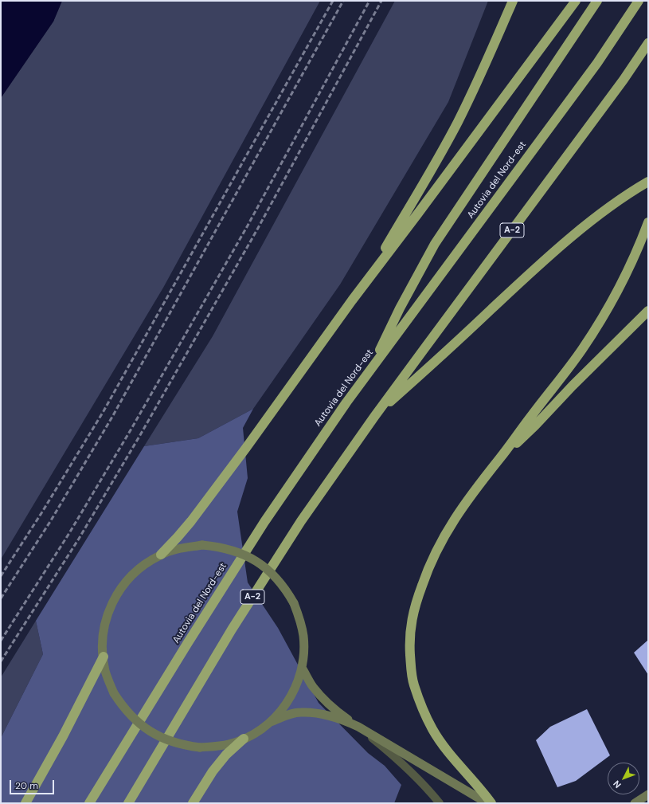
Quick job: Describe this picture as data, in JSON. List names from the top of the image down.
{
  "streets": {
    "highway": ["Autovia del Nord-est", "A-2"]
  },
  "scale_bar": "20 m",
  "north": "bottom left"
}
